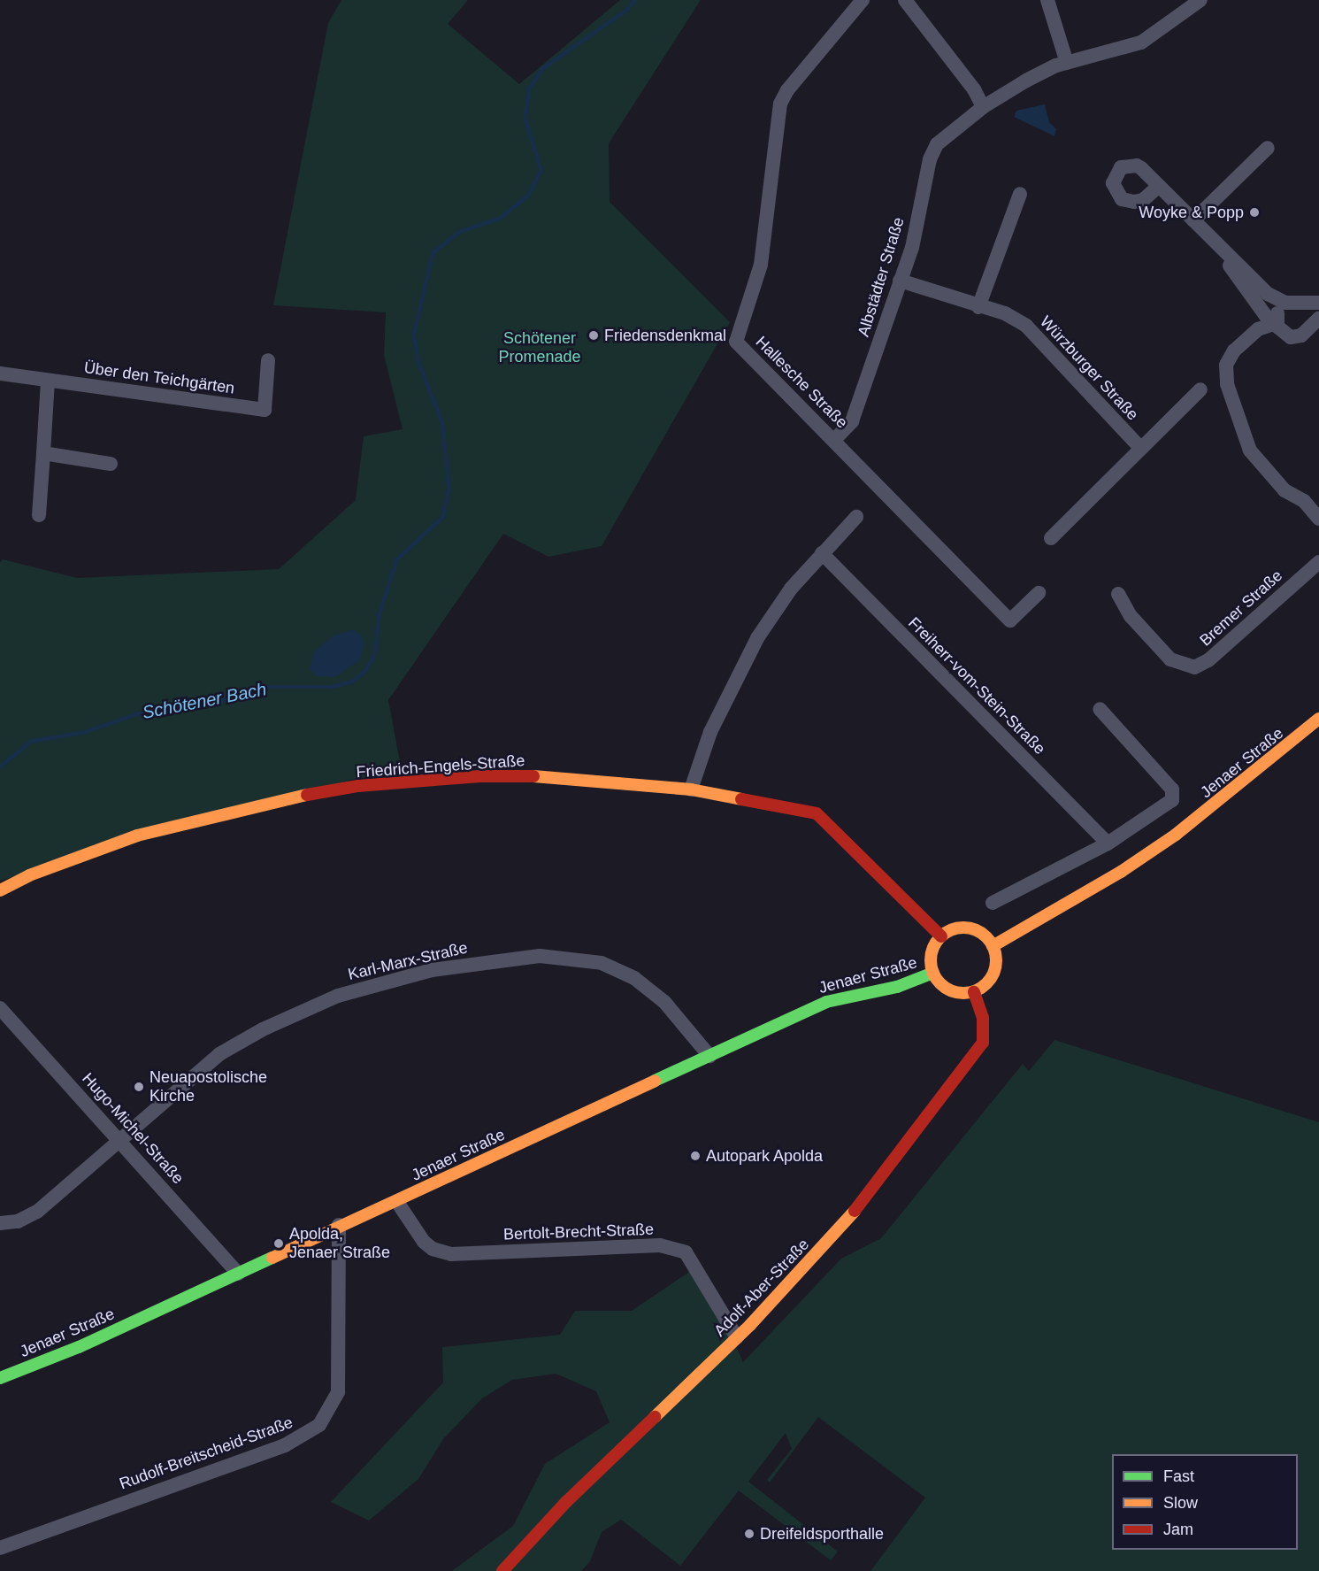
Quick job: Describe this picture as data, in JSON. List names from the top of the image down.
{
  "streets": {
    "street": [
      "Albstädter Straße",
      "Würzburger Straße",
      "Über den Teichgärten",
      "Hallesche Straße",
      "Bremer Straße",
      "Freiherr-vom-Stein-Straße",
      "Jenaer Straße",
      "Friedrich-Engels-Straße",
      "Karl-Marx-Straße",
      "Hugo-Michel-Straße",
      "Bertolt-Brecht-Straße",
      "Adolf-Aber-Straße",
      "Rudolf-Breitscheid-Straße"
    ]
  },
  "crossings": [
    ["Albstädter Straße", "Würzburger Straße"],
    ["Albstädter Straße", "Hallesche Straße"],
    ["Jenaer Straße", "Friedrich-Engels-Straße"],
    ["Jenaer Straße", "Karl-Marx-Straße"],
    ["Jenaer Straße", "Hugo-Michel-Straße"],
    ["Jenaer Straße", "Bertolt-Brecht-Straße"],
    ["Jenaer Straße", "Adolf-Aber-Straße"],
    ["Jenaer Straße", "Rudolf-Breitscheid-Straße"],
    ["Friedrich-Engels-Straße", "Adolf-Aber-Straße"],
    ["Karl-Marx-Straße", "Hugo-Michel-Straße"],
    ["Bertolt-Brecht-Straße", "Adolf-Aber-Straße"]
  ],
  "water": ["Schötener Bach"],
  "parks": ["Schötener Promenade"],
  "places": [
    "Woyke & Popp",
    "Friedensdenkmal",
    "Neuapostolische Kirche",
    "Autopark Apolda",
    "Apolda, Jenaer Straße",
    "Dreifeldsporthalle"
  ],
  "legend": ["Fast", "Slow", "Jam"]
}
